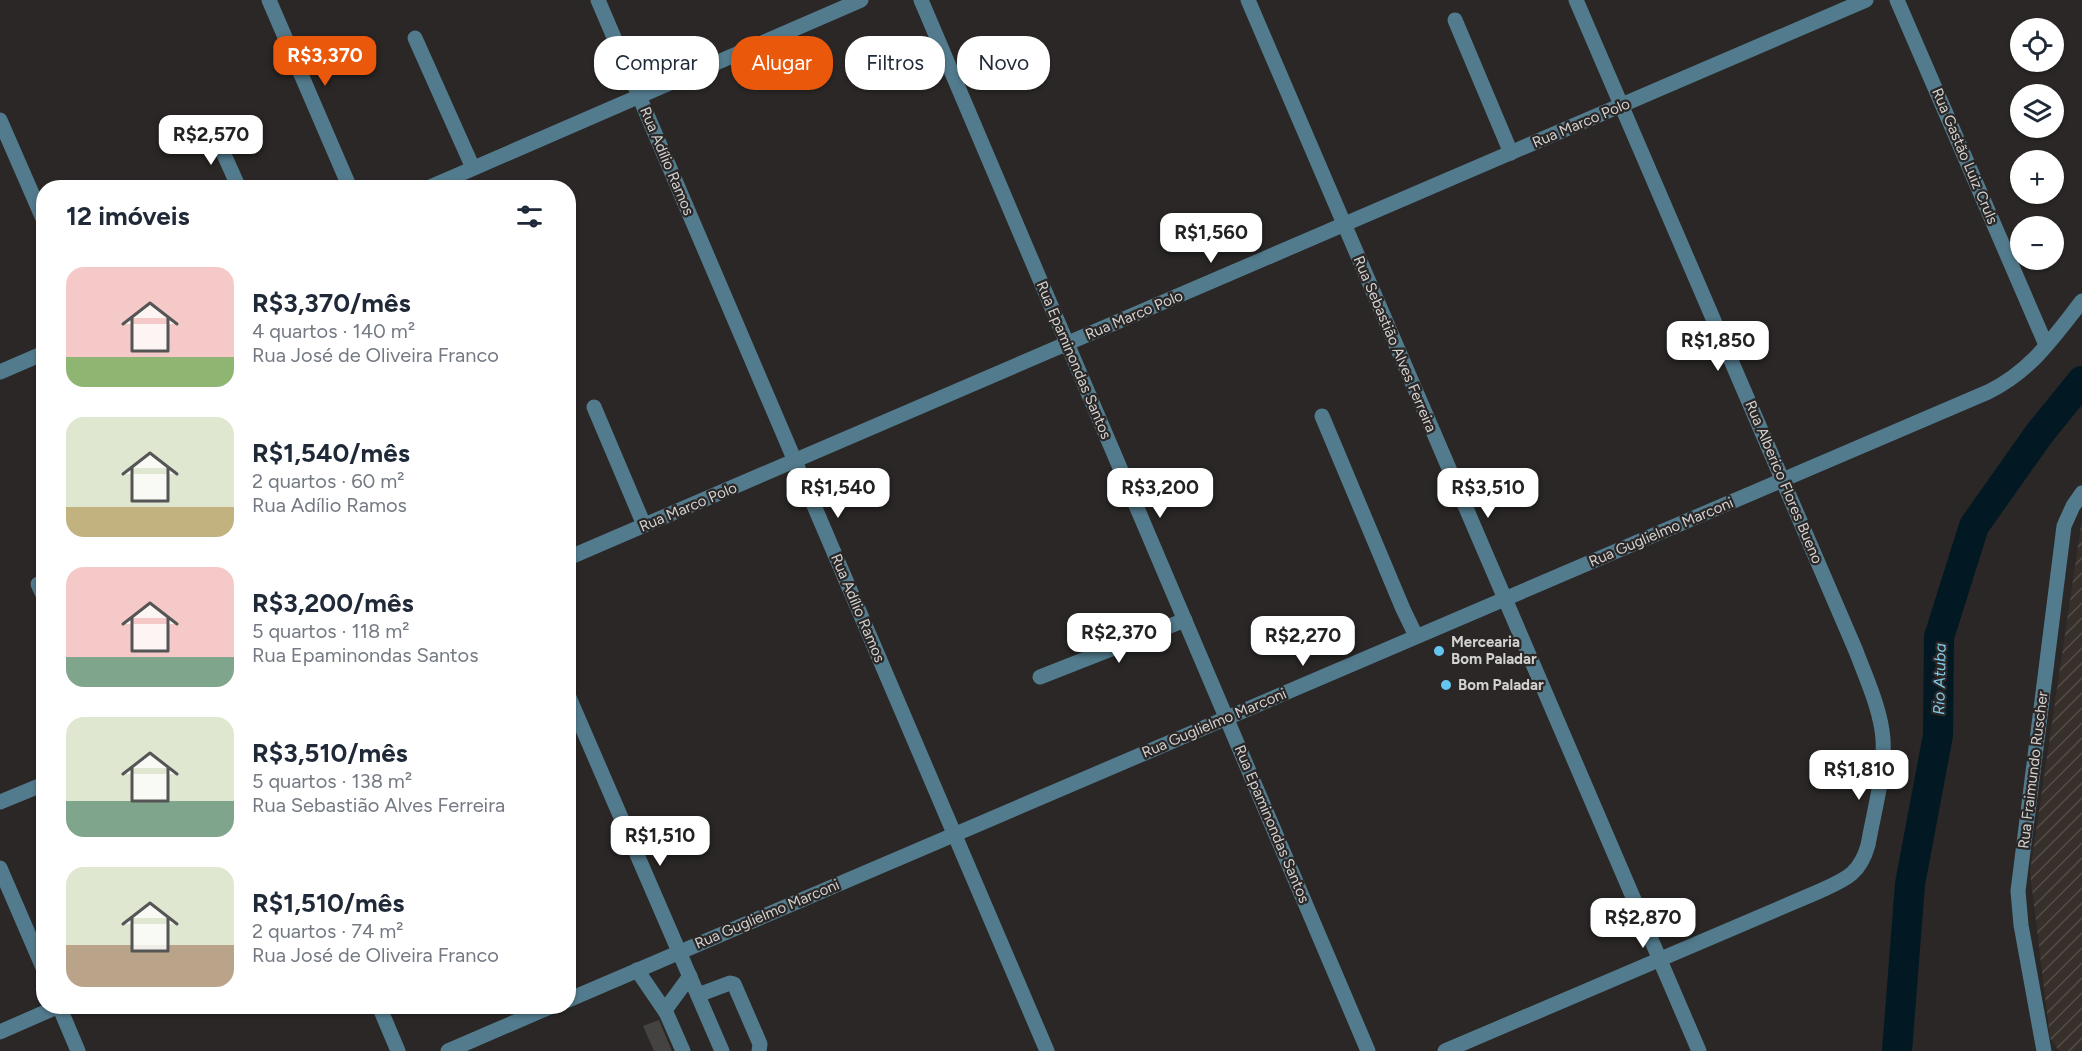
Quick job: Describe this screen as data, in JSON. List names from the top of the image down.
{
  "streets": {
    "street": [
      "Rua Marco Polo",
      "Rua Gastão Luiz Cruls",
      "Rua Adílio Ramos",
      "Rua Sebastião Alves Ferreira",
      "Rua Epaminondas Santos",
      "Rua Alberico Flores Bueno",
      "Rua Guglielmo Marconi",
      "Rua Fraimundo Ruscher"
    ]
  },
  "crossings": [
    ["Rua Marco Polo", "Rua Adílio Ramos"],
    ["Rua Marco Polo", "Rua Sebastião Alves Ferreira"],
    ["Rua Marco Polo", "Rua Epaminondas Santos"],
    ["Rua Marco Polo", "Rua Alberico Flores Bueno"],
    ["Rua Gastão Luiz Cruls", "Rua Guglielmo Marconi"],
    ["Rua Adílio Ramos", "Rua Guglielmo Marconi"],
    ["Rua Sebastião Alves Ferreira", "Rua Alberico Flores Bueno"],
    ["Rua Sebastião Alves Ferreira", "Rua Guglielmo Marconi"],
    ["Rua Epaminondas Santos", "Rua Guglielmo Marconi"],
    ["Rua Alberico Flores Bueno", "Rua Guglielmo Marconi"]
  ],
  "water": ["Rio Atuba"],
  "places": ["Mercearia Bom Paladar", "Bom Paladar"],
  "page": {
    "map_buttons": ["+", "−"],
    "price": [
      "R$3,370",
      "R$2,570",
      "R$1,560",
      "R$1,850",
      "R$1,540",
      "R$3,200",
      "R$3,510",
      "R$2,370",
      "R$2,270",
      "R$1,810",
      "R$1,510",
      "R$2,870"
    ],
    "chip": [
      "Comprar",
      "Alugar",
      "Filtros",
      "Novo"
    ],
    "heading": "12 imóveis",
    "list": [
      {
        "name": "R$3,370/mês",
        "note": "4 quartos · 140 m² · Rua José de Oliveira Franco"
      },
      {
        "name": "R$1,540/mês",
        "note": "2 quartos · 60 m² · Rua Adílio Ramos"
      },
      {
        "name": "R$3,200/mês",
        "note": "5 quartos · 118 m² · Rua Epaminondas Santos"
      },
      {
        "name": "R$3,510/mês",
        "note": "5 quartos · 138 m² · Rua Sebastião Alves Ferreira"
      },
      {
        "name": "R$1,510/mês",
        "note": "2 quartos · 74 m² · Rua José de Oliveira Franco"
      }
    ]
  }
}
